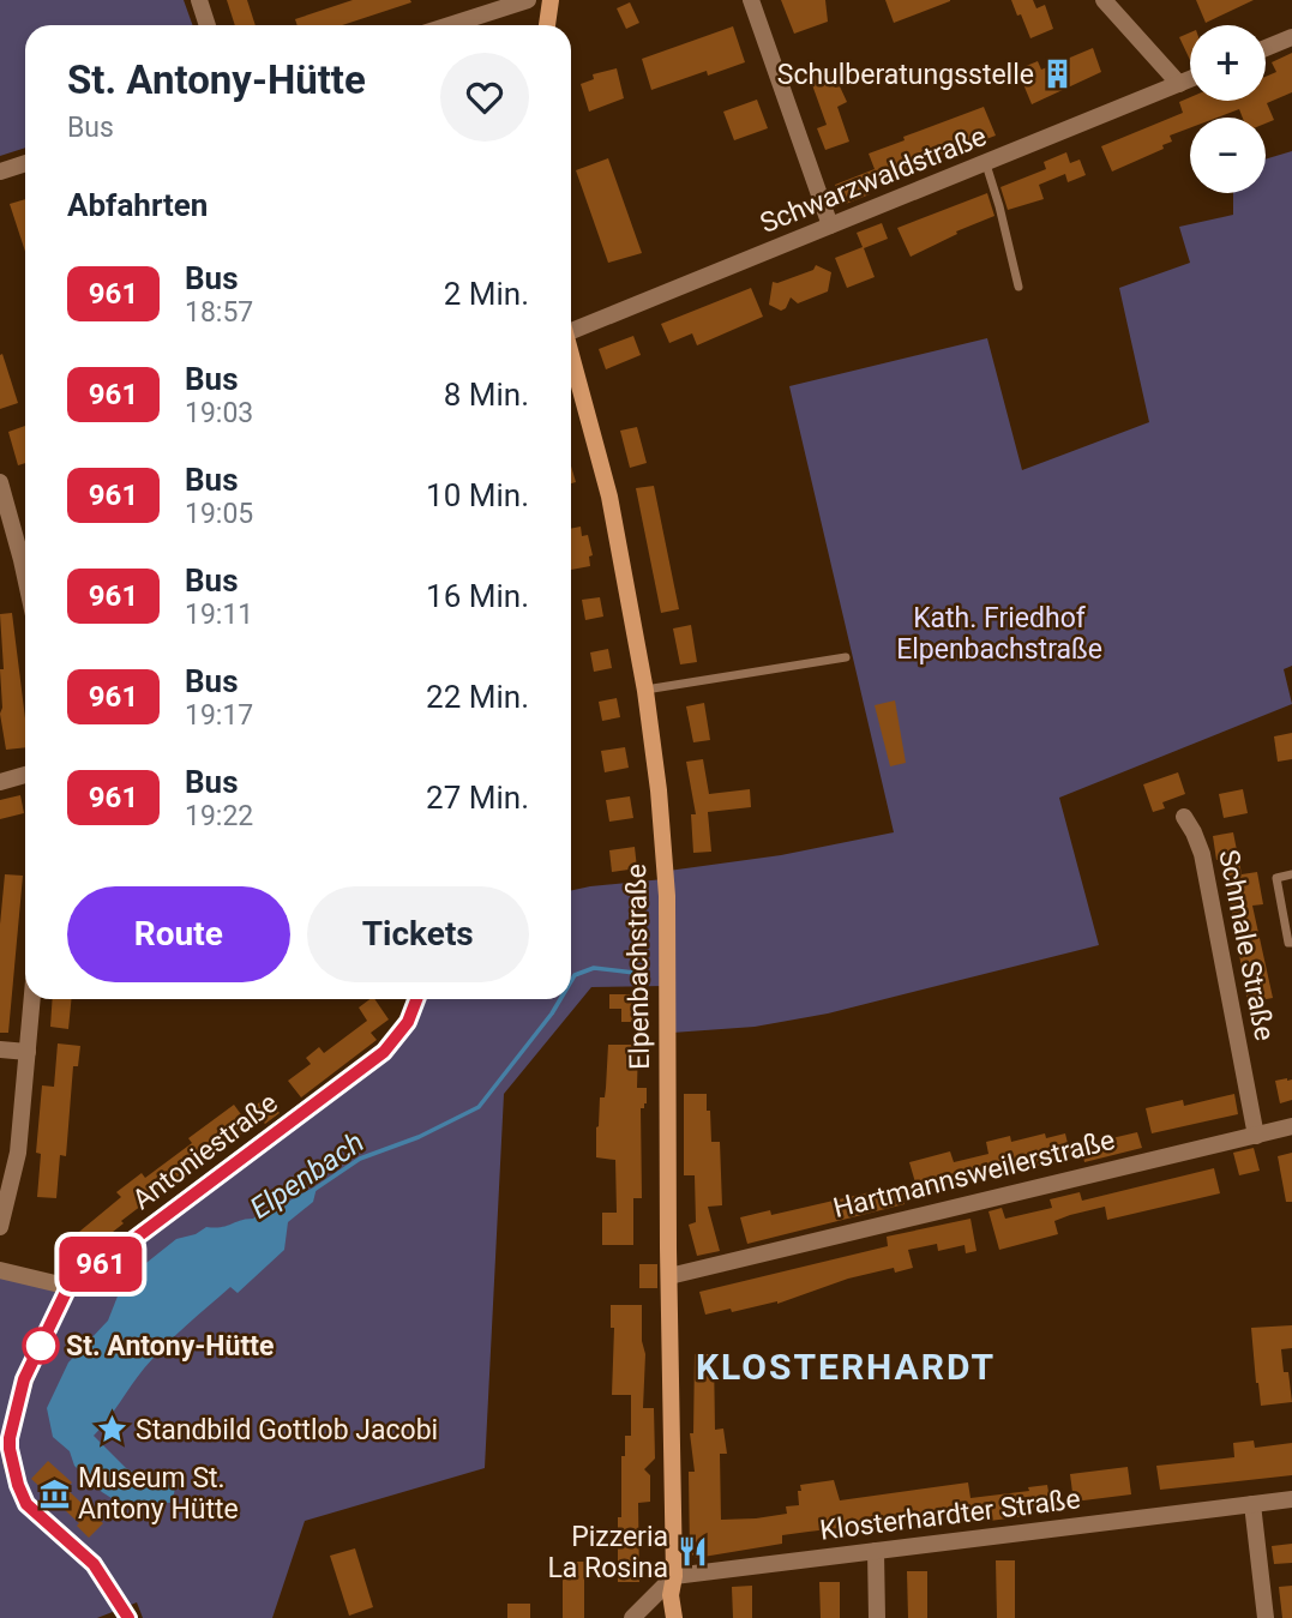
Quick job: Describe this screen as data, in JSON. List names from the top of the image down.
{
  "streets": {
    "street": [
      "Schwarzwaldstraße",
      "Schmale Straße",
      "Elpenbachstraße",
      "Antoniestraße",
      "Hartmannsweilerstraße",
      "Klosterhardter Straße"
    ]
  },
  "crossings": [
    ["Schmale Straße", "Hartmannsweilerstraße"],
    ["Elpenbachstraße", "Hartmannsweilerstraße"],
    ["Elpenbachstraße", "Klosterhardter Straße"]
  ],
  "districts": ["KLOSTERHARDT"],
  "water": ["Elpenbach"],
  "parks": ["Kath. Friedhof Elpenbachstraße"],
  "places": {
    "building": ["Schulberatungsstelle"],
    "other": ["St. Antony-Hütte"],
    "place": ["Standbild Gottlob Jacobi"],
    "museum": ["Museum St. Antony Hütte"],
    "restaurant": ["Pizzeria La Rosina"]
  },
  "lines": ["bus line 961"],
  "page": {
    "on_map": "961",
    "map_buttons": ["+", "−"],
    "heading": [
      ["St. Antony-Hütte", "Bus"],
      "Abfahrten"
    ],
    "list": [
      {
        "mark": "961",
        "name": "Bus",
        "note": "18:57",
        "value": "2 Min."
      },
      {
        "mark": "961",
        "name": "Bus",
        "note": "19:03",
        "value": "8 Min."
      },
      {
        "mark": "961",
        "name": "Bus",
        "note": "19:05",
        "value": "10 Min."
      },
      {
        "mark": "961",
        "name": "Bus",
        "note": "19:11",
        "value": "16 Min."
      },
      {
        "mark": "961",
        "name": "Bus",
        "note": "19:17",
        "value": "22 Min."
      },
      {
        "mark": "961",
        "name": "Bus",
        "note": "19:22",
        "value": "27 Min."
      }
    ],
    "buttons": ["Route", "Tickets"]
  }
}
